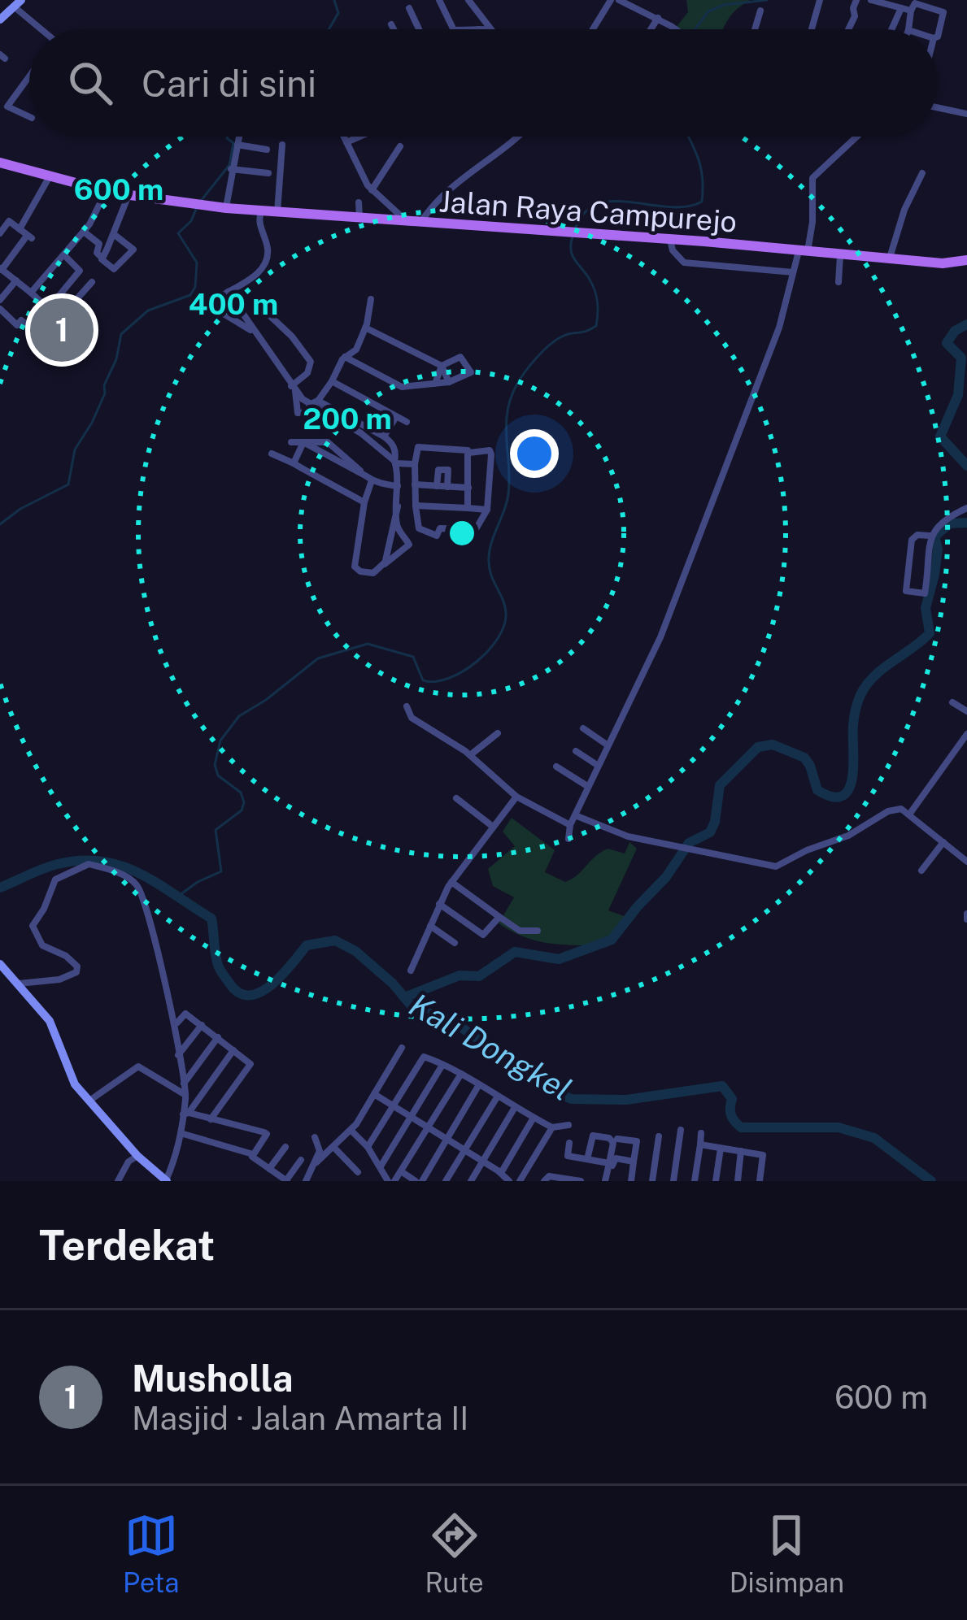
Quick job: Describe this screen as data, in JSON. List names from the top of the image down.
{
  "streets": {
    "main road": ["Jalan Raya Campurejo"]
  },
  "water": ["Kali Dongkel"],
  "page": {
    "search": "Cari di sini",
    "pins": "1",
    "heading": "Terdekat",
    "list": [
      {
        "mark": "1",
        "name": "Musholla",
        "note": "Masjid · Jalan Amarta II",
        "value": "600 m"
      }
    ],
    "nav": ["Peta", "Rute", "Disimpan"]
  },
  "rings": ["600 m", "400 m", "200 m"]
}
